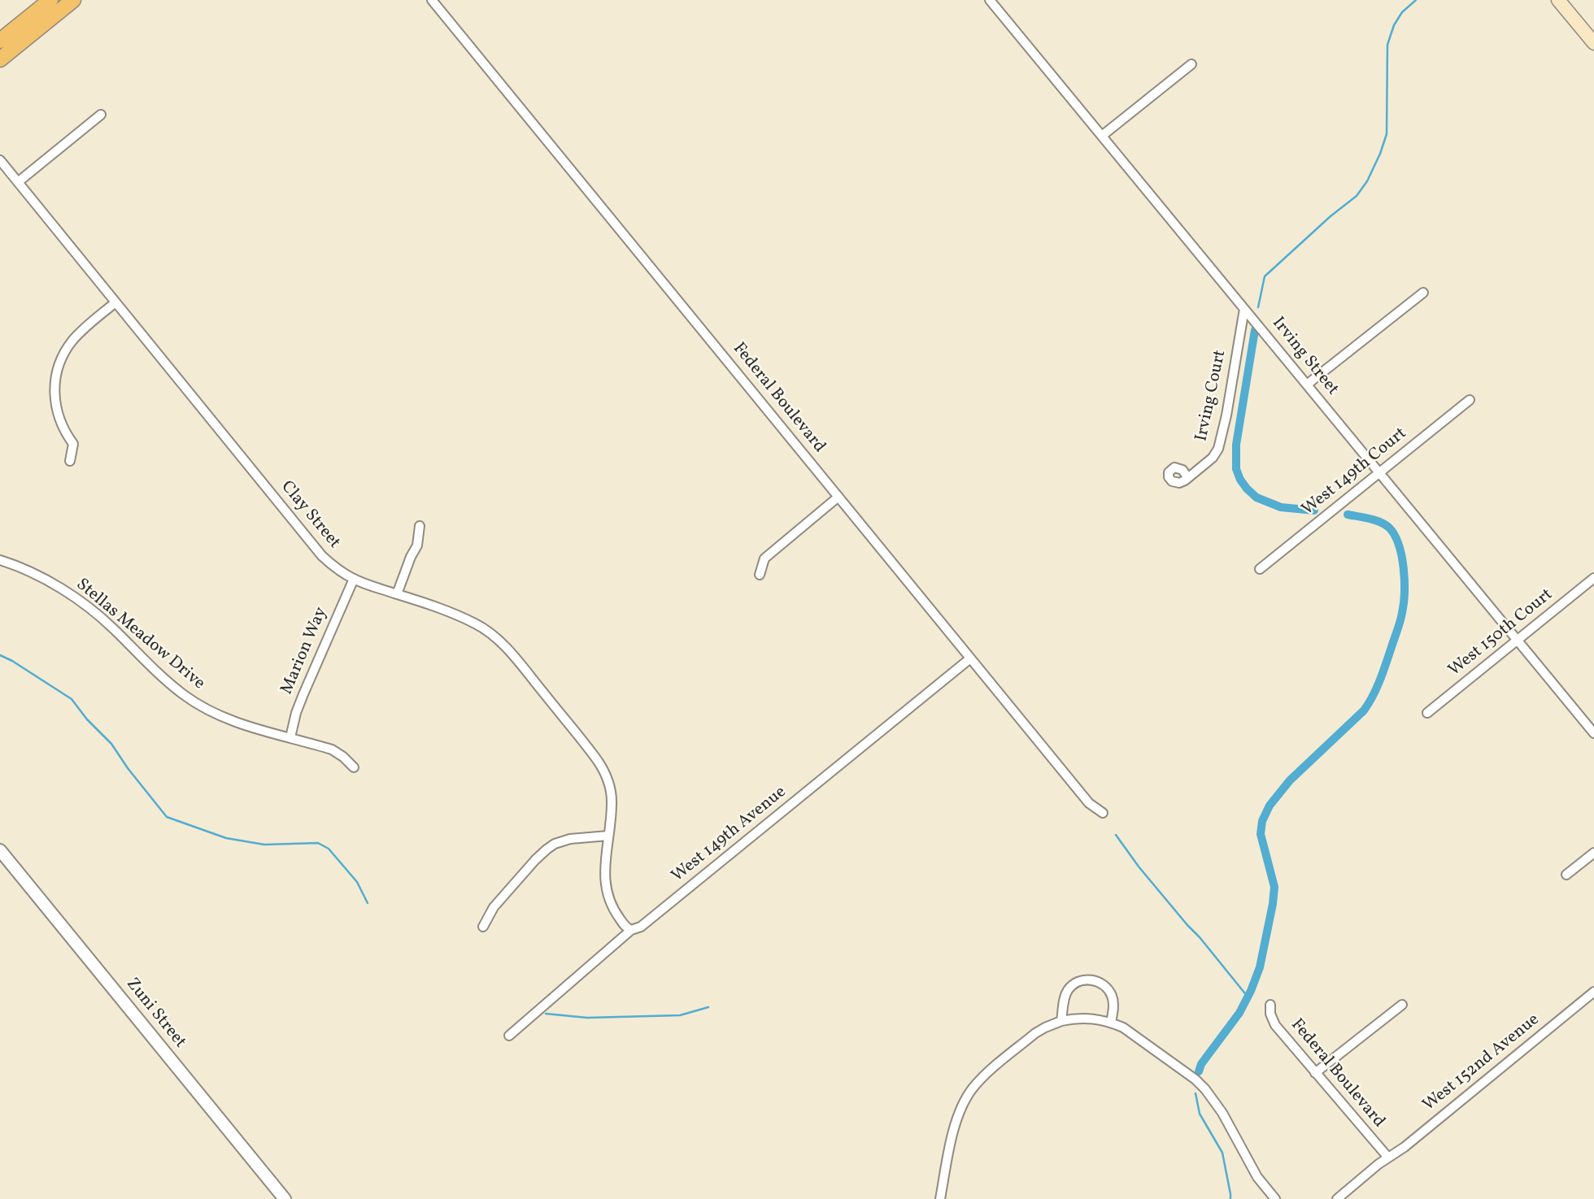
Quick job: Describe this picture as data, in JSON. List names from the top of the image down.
{
  "streets": {
    "street": [
      "Irving Street",
      "Irving Court",
      "Federal Boulevard",
      "West 149th Court",
      "Clay Street",
      "West 150th Court",
      "Stellas Meadow Drive",
      "Marion Way",
      "West 149th Avenue",
      "Zuni Street",
      "West 152nd Avenue"
    ]
  },
  "crossings": [
    ["Irving Street", "Irving Court"],
    ["Irving Street", "West 149th Court"],
    ["Irving Street", "West 150th Court"],
    ["Federal Boulevard", "West 149th Avenue"],
    ["Federal Boulevard", "West 152nd Avenue"],
    ["Clay Street", "Marion Way"],
    ["Clay Street", "West 149th Avenue"],
    ["Stellas Meadow Drive", "Marion Way"]
  ]
}
